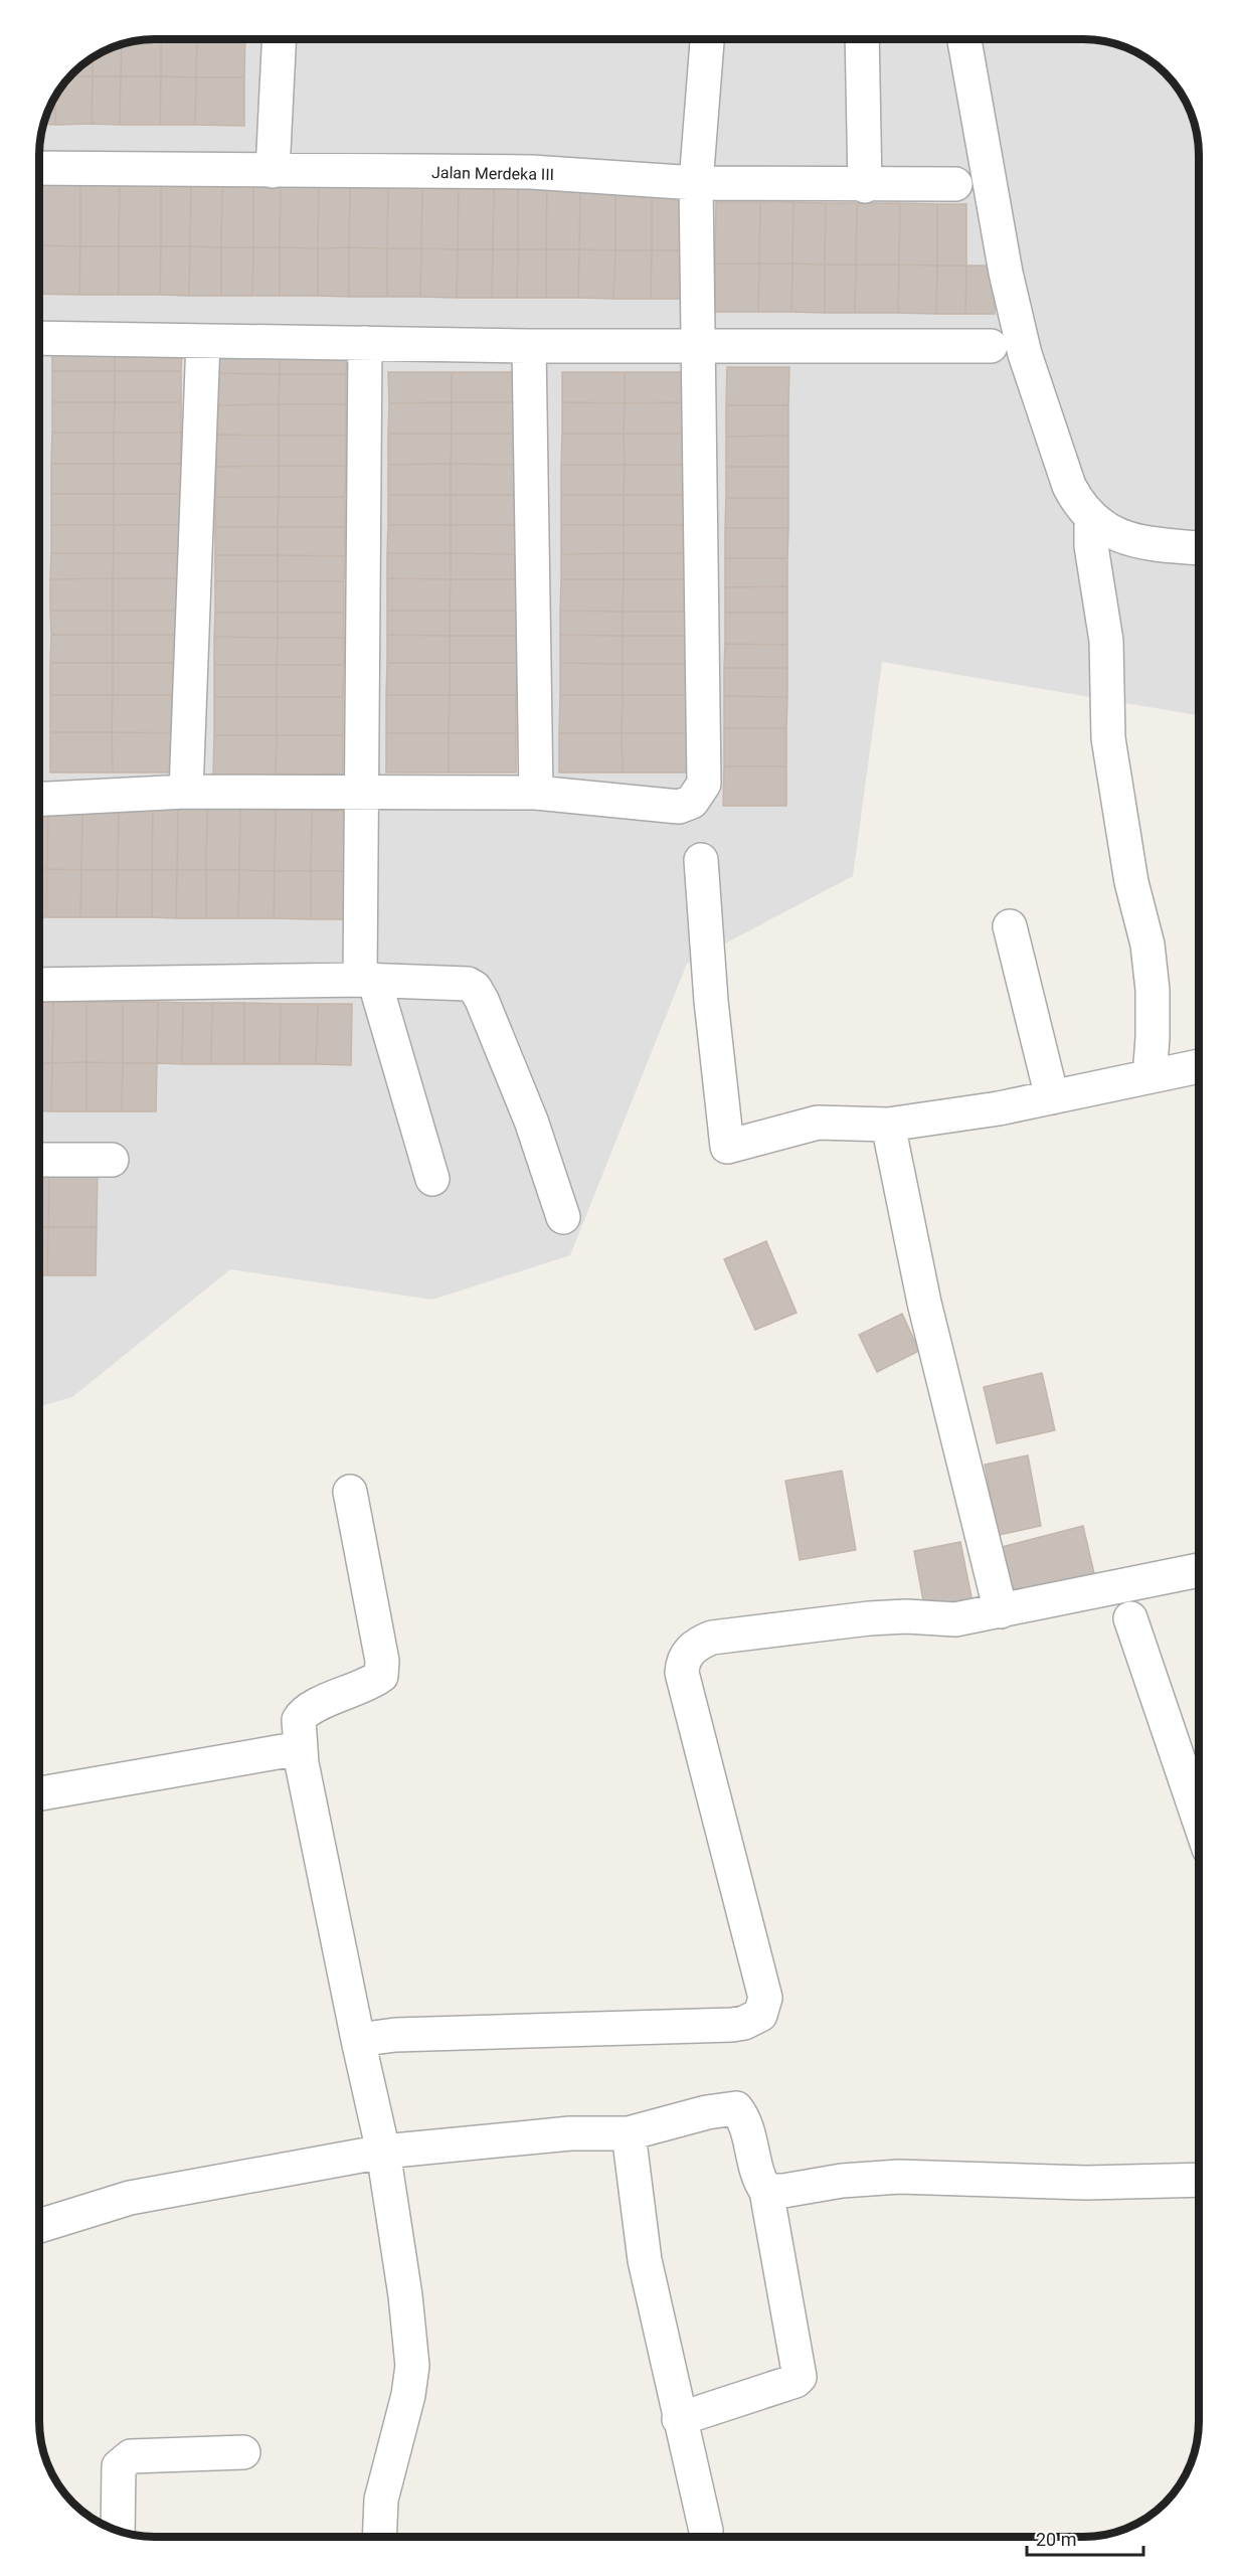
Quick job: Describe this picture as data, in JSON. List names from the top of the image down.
{
  "streets": {
    "street": ["Jalan Merdeka III"]
  },
  "scale_bar": "20 m"
}
